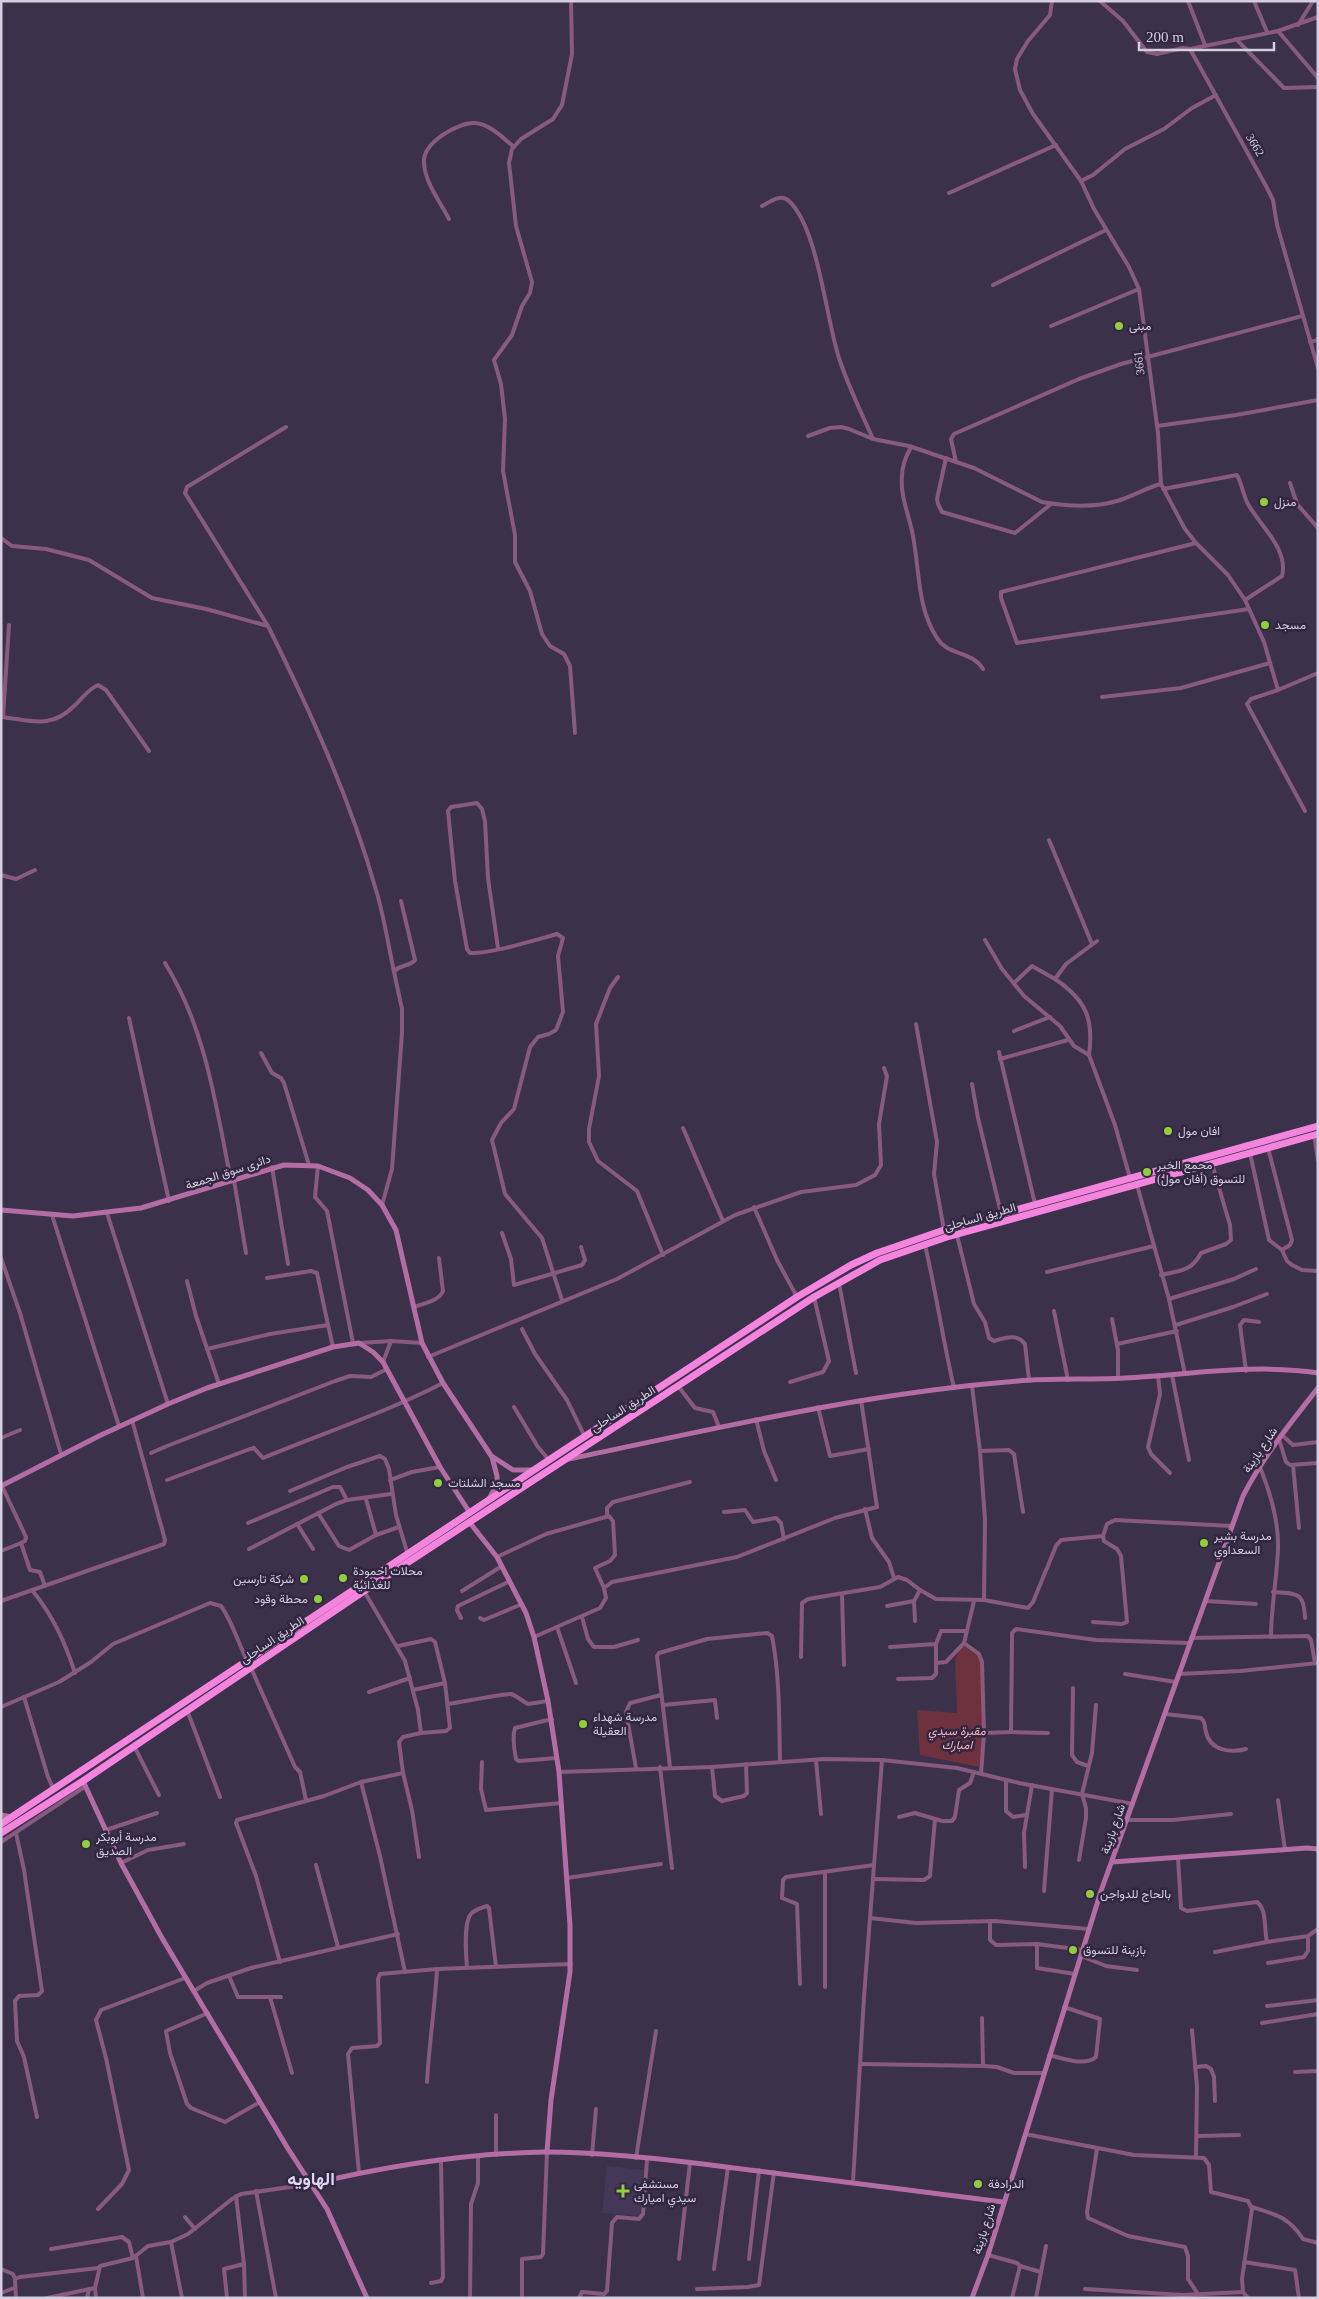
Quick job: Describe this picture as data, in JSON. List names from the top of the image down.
{
  "streets": {
    "highway": ["الطريق الساحلى"],
    "street": [
      "3662",
      "3661",
      "دائرى سوق الجمعة",
      "شارع بازينة"
    ]
  },
  "districts": ["الهاويه"],
  "parks": ["مقبرة سيدي امبارك"],
  "places": {
    "other": [
      "مبنى",
      "منزل",
      "مسجد",
      "افان مول",
      "مجمع الخير للتسوق (أفان مول)",
      "مسجد الشلتات",
      "مدرسة بشير السعداوي",
      "محلات احمودة للغذائية",
      "شركة تارسين",
      "محطة وقود",
      "مدرسة شهداء العقيلة",
      "مدرسة أبوبكر الصديق",
      "بالحاج للدواجن",
      "بازينة للتسوق",
      "الدرادفة"
    ],
    "health": ["مستشفى سيدي اميارك"]
  },
  "scale_bar": "200 m"
}
